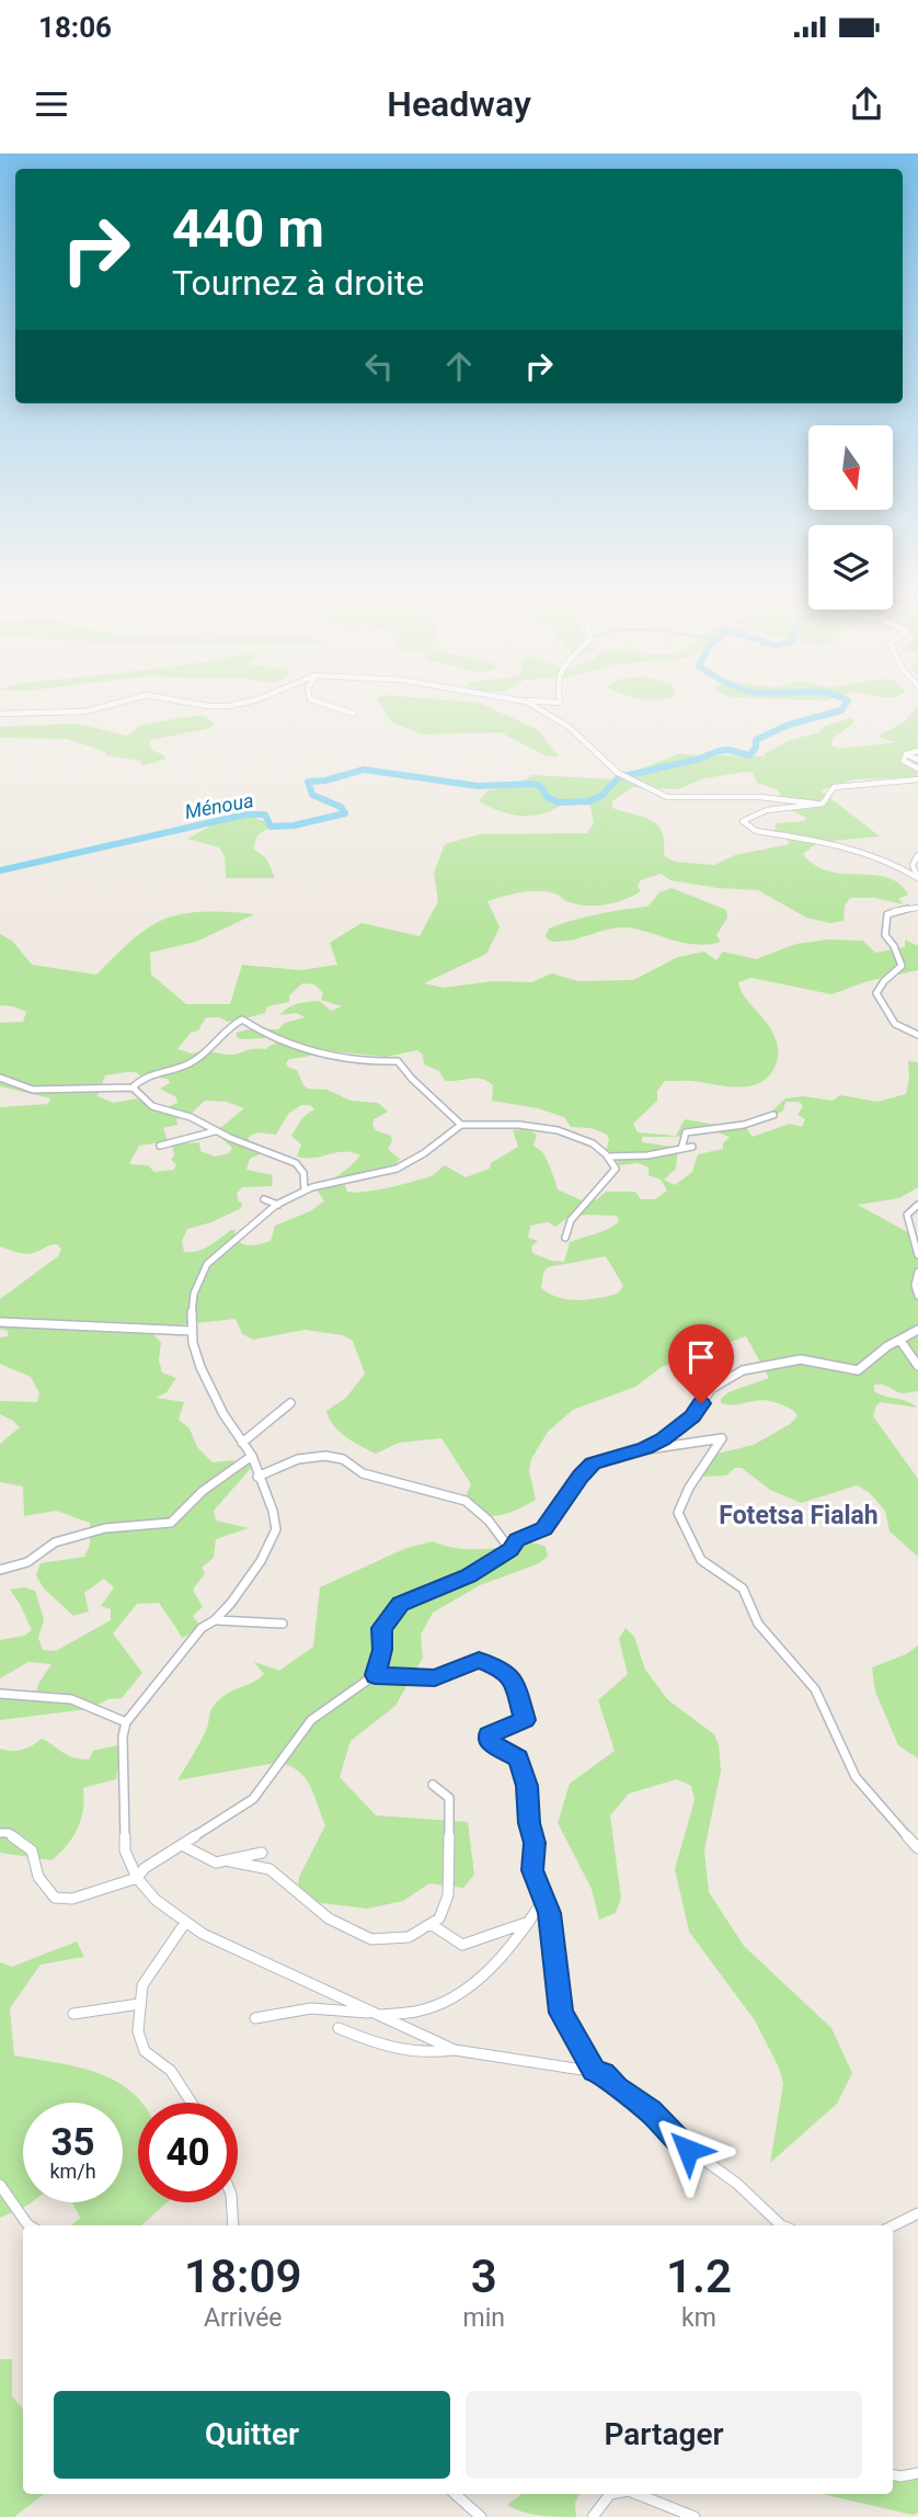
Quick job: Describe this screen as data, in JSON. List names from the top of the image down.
{
  "districts": ["Fotetsa Fialah"],
  "water": ["Ménoua"],
  "north": "bottom",
  "page": {
    "status": "18:06",
    "header": "Headway",
    "turn": ["440 m", "Tournez à droite"],
    "speed": "35 km/h",
    "limit": "40",
    "eta": [
      "18:09",
      "Arrivée",
      "3",
      "min",
      "1.2",
      "km"
    ],
    "buttons": ["Quitter", "Partager"]
  }
}
